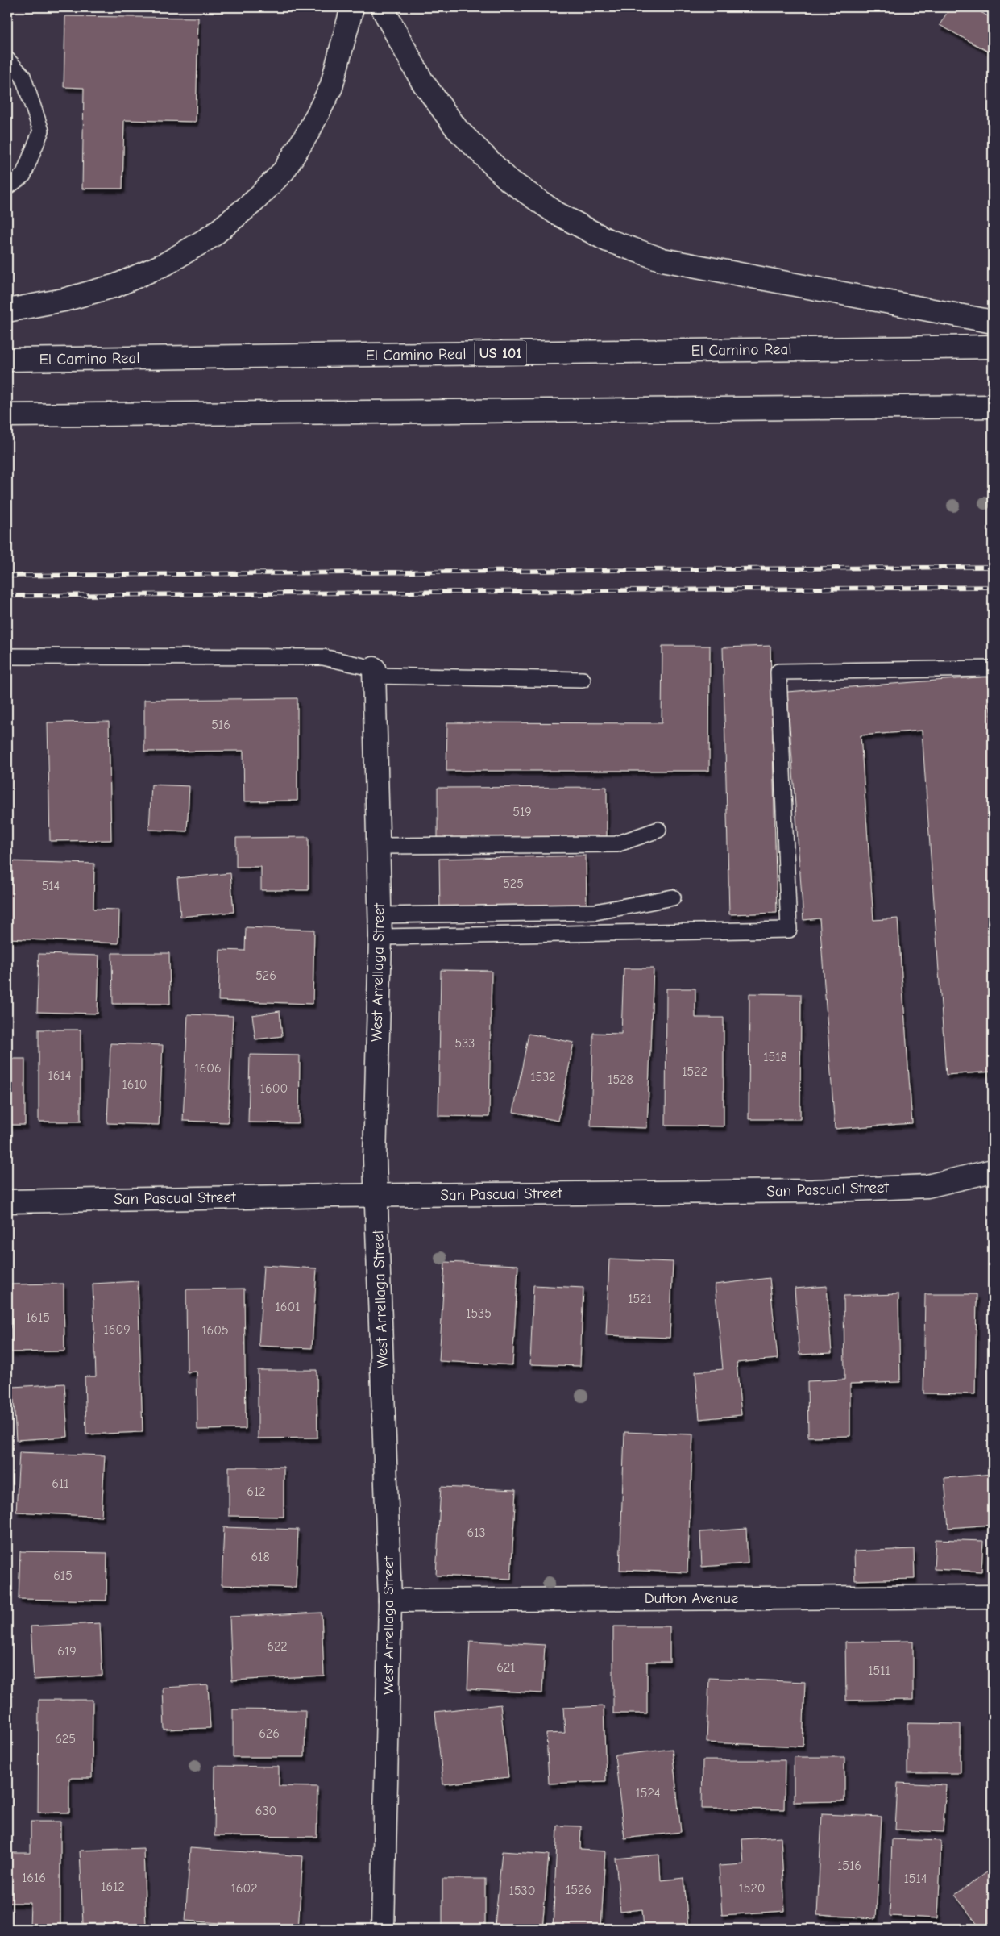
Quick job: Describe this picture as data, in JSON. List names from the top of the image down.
{
  "streets": {
    "main road": [
      "El Camino Real",
      "US 101",
      "West Arrellaga Street",
      "San Pascual Street",
      "Dutton Avenue"
    ]
  },
  "crossings": [
    ["West Arrellaga Street", "San Pascual Street"],
    ["West Arrellaga Street", "Dutton Avenue"]
  ],
  "house_numbers": [
    "516",
    "519",
    "525",
    "514",
    "526",
    "533",
    "1518",
    "1606",
    "1522",
    "1614",
    "1532",
    "1528",
    "1610",
    "1600",
    "1521",
    "1601",
    "1535",
    "1615",
    "1609",
    "1605",
    "611",
    "612",
    "613",
    "618",
    "615",
    "622",
    "619",
    "621",
    "1511",
    "626",
    "625",
    "1524",
    "630",
    "1516",
    "1616",
    "1514",
    "1612",
    "1602",
    "1520",
    "1526",
    "1530"
  ]
}
